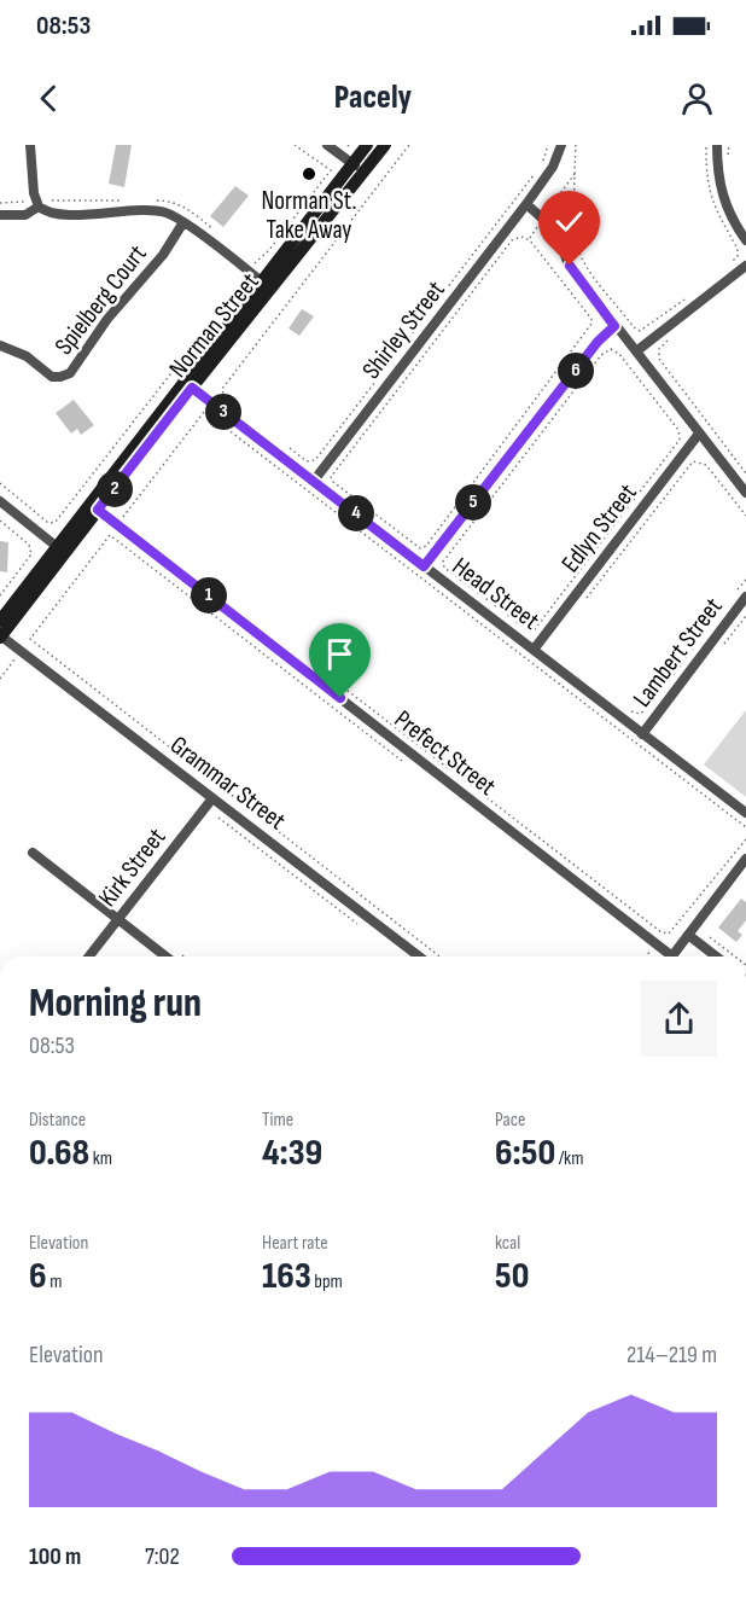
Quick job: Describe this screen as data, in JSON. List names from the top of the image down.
{
  "streets": {
    "main road": ["Norman Street"],
    "street": [
      "Spielberg Court",
      "Shirley Street",
      "Edlyn Street",
      "Head Street",
      "Lambert Street",
      "Prefect Street",
      "Grammar Street",
      "Kirk Street"
    ]
  },
  "crossings": [
    ["Norman Street", "Head Street"],
    ["Norman Street", "Prefect Street"],
    ["Norman Street", "Grammar Street"],
    ["Shirley Street", "Head Street"],
    ["Edlyn Street", "Head Street"],
    ["Head Street", "Lambert Street"],
    ["Grammar Street", "Kirk Street"]
  ],
  "places": ["Norman St. Take Away"],
  "page": {
    "status": "08:53",
    "header": "Pacely",
    "pins": [
      "6",
      "3",
      "2",
      "5",
      "4",
      "1"
    ],
    "heading": ["Morning run", "08:53"],
    "stats": [
      ["Distance", "0.68 km"],
      ["Time", "4:39"],
      ["Pace", "6:50 /km"],
      ["Elevation", "6 m"],
      ["Heart rate", "163 bpm"],
      ["kcal", "50"]
    ],
    "chart": ["Elevation", "214–219 m"],
    "list": [
      {
        "name": "100 m",
        "note": "7:02"
      }
    ]
  }
}
